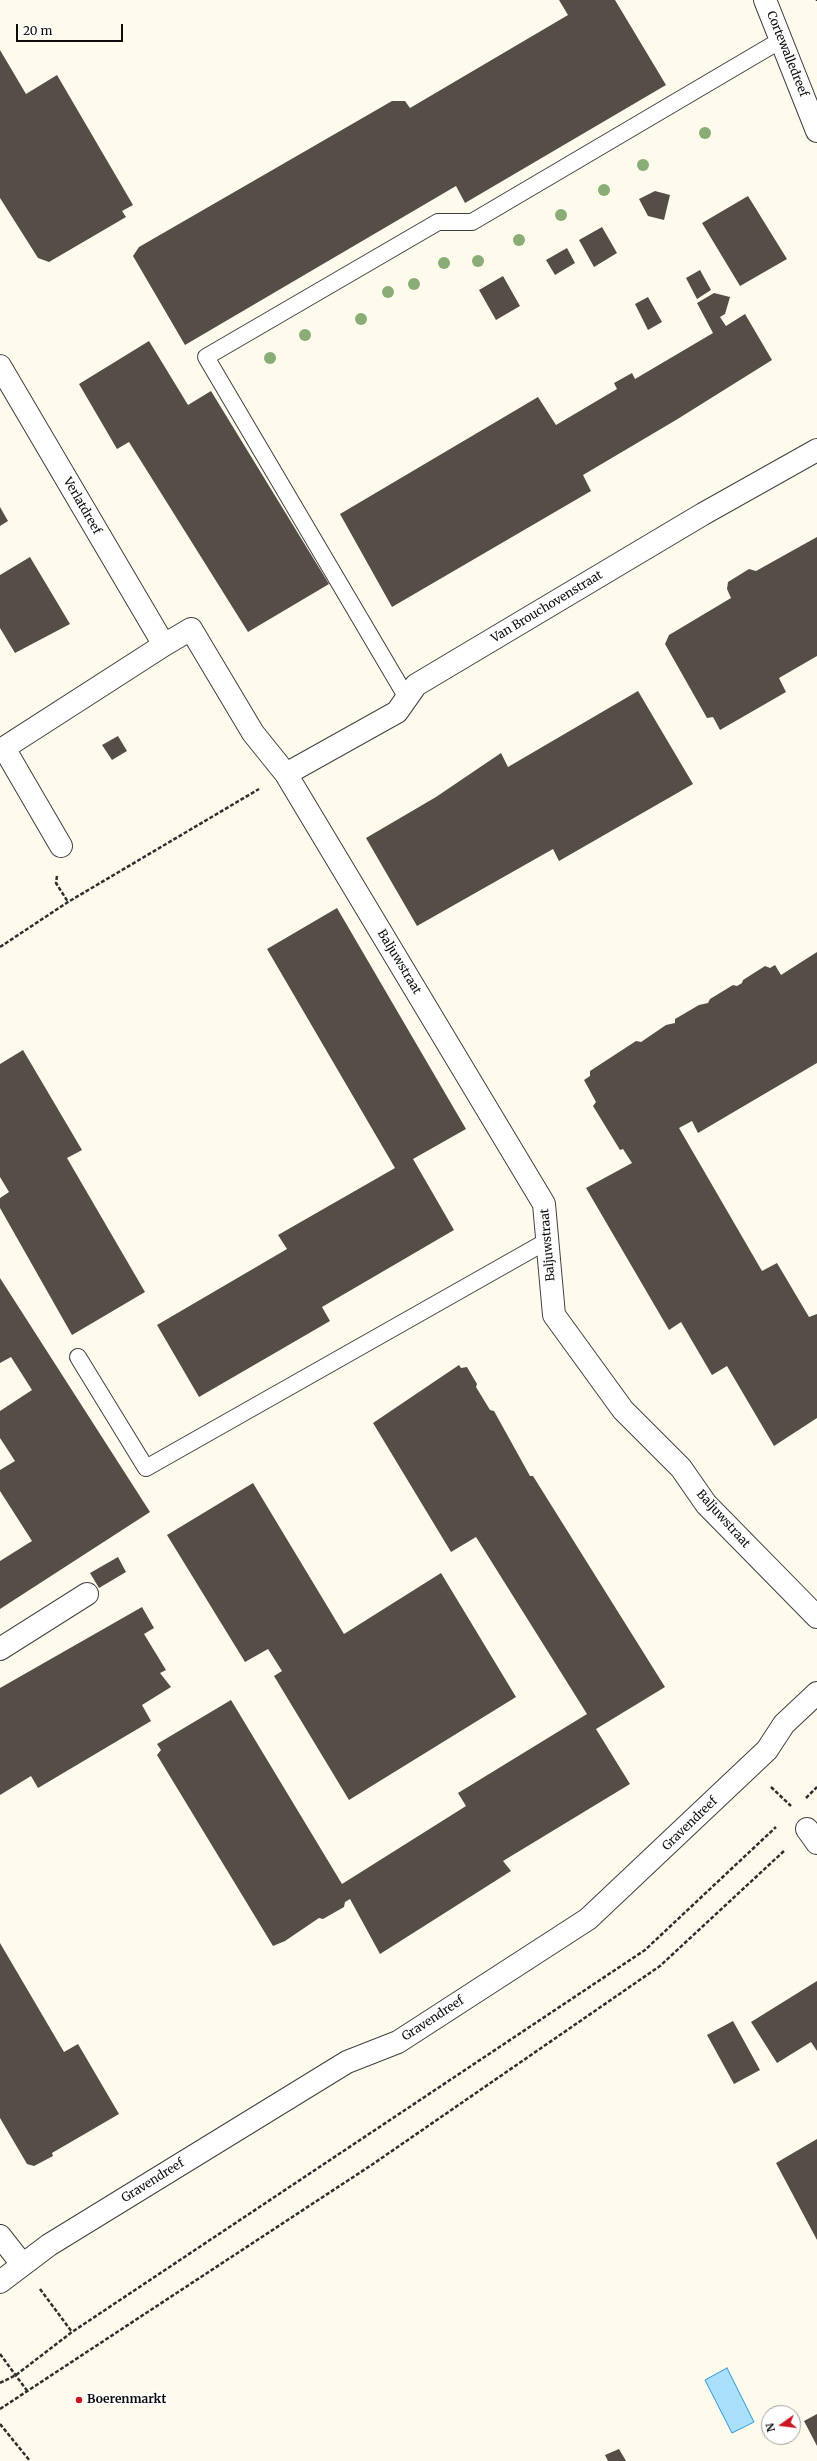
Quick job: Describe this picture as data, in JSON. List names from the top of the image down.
{
  "streets": {
    "street": [
      "Cortewalledreef",
      "Verlatdreef",
      "Van Brouchovenstraat",
      "Baljuwstraat",
      "Gravendreef"
    ]
  },
  "crossings": [
    ["Van Brouchovenstraat", "Baljuwstraat"]
  ],
  "places": ["Boerenmarkt"],
  "scale_bar": "20 m",
  "north": "left"
}
